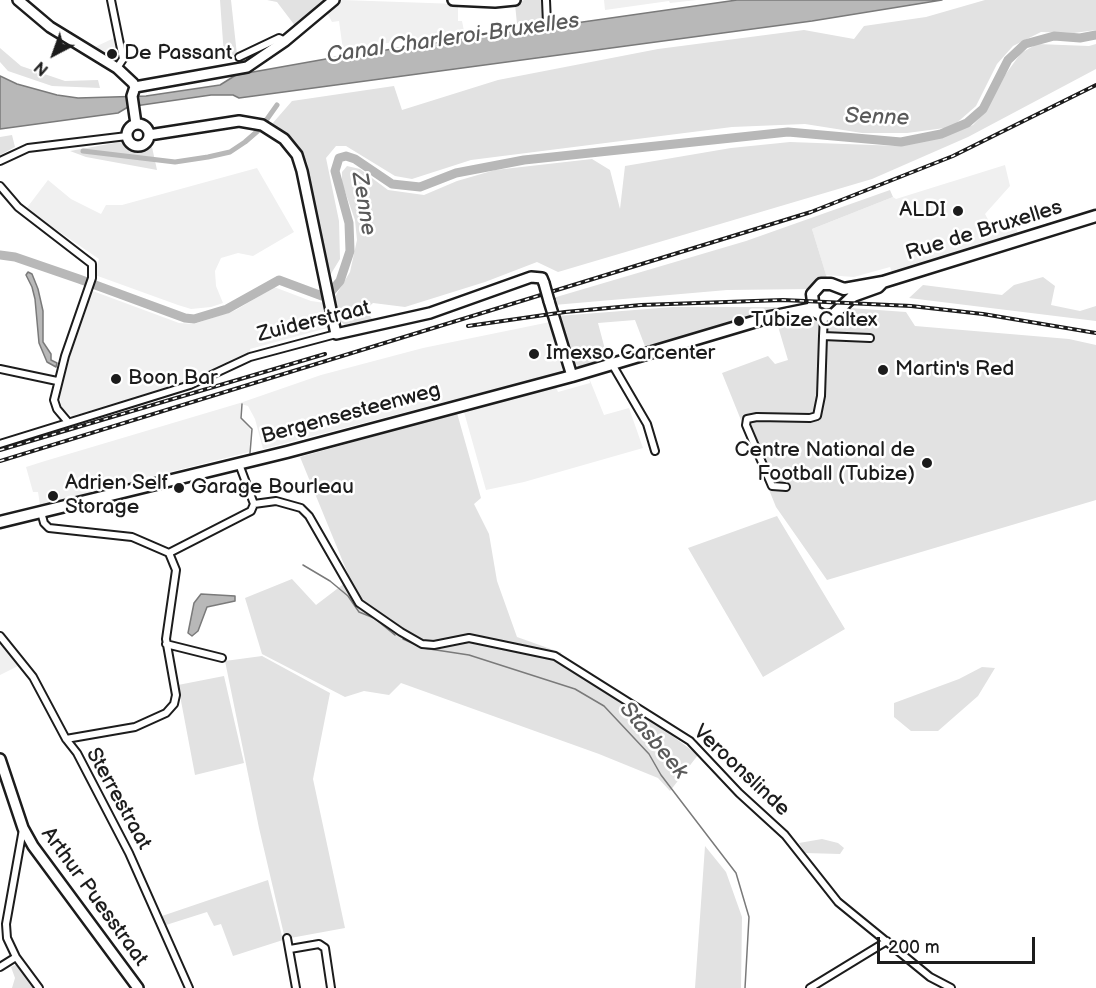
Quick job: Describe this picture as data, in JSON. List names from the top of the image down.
{
  "streets": {
    "main road": ["Rue de Bruxelles", "Bergensesteenweg"],
    "street": [
      "Zuiderstraat",
      "Veroonslinde",
      "Sterrestraat",
      "Arthur Puesstraat"
    ]
  },
  "crossings": [
    ["Rue de Bruxelles", "Bergensesteenweg"],
    ["Zuiderstraat", "Bergensesteenweg"]
  ],
  "water": [
    "Canal Charleroi-Bruxelles",
    "Senne",
    "Zenne",
    "Stasbeek"
  ],
  "places": [
    "De Passant",
    "ALDI",
    "Tubize Caltex",
    "Imexso Carcenter",
    "Martin's Red",
    "Boon Bar",
    "Centre National de Football (Tubize)",
    "Garage Bourleau",
    "Adrien Self Storage"
  ],
  "scale_bar": "200 m",
  "north": "bottom left"
}
